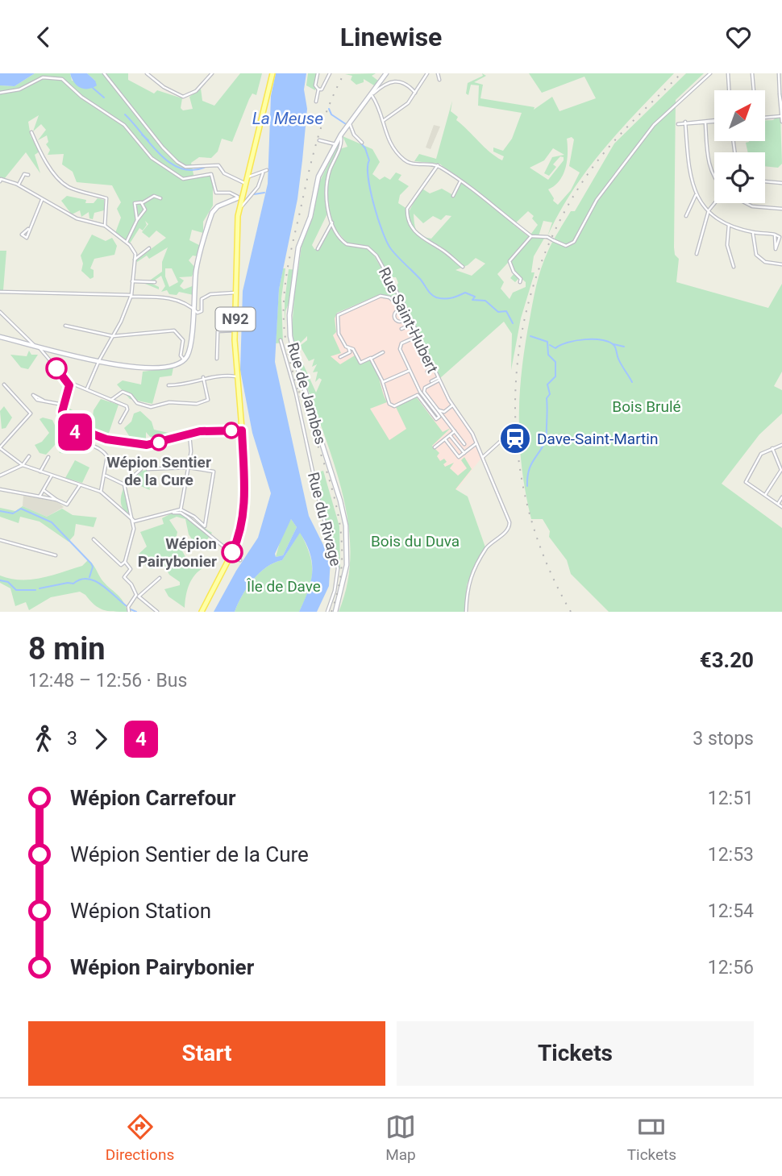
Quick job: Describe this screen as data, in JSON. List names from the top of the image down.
{
  "streets": {
    "main road": ["N92", "Rue de Jambes"],
    "street": ["Rue Saint-Hubert", "Rue du Rivage"]
  },
  "crossings": [
    ["Rue Saint-Hubert", "Rue de Jambes"],
    ["Rue de Jambes", "Rue du Rivage"]
  ],
  "water": ["La Meuse"],
  "parks": ["Bois Brulé", "Bois du Duva", "Île de Dave"],
  "places": {
    "station": ["Dave-Saint-Martin"],
    "other": ["Wépion Sentier de la Cure", "Wépion Pairybonier"]
  },
  "lines": ["bus line 4"],
  "north": "top right",
  "page": {
    "header": "Linewise",
    "on_map": "4",
    "heading": ["8 min", "12:48 – 12:56 · Bus", "€3.20"],
    "legs": ["3", "4", "3 stops"],
    "list": [
      {
        "name": "Wépion Carrefour",
        "value": "12:51"
      },
      {
        "name": "Wépion Sentier de la Cure",
        "value": "12:53"
      },
      {
        "name": "Wépion Station",
        "value": "12:54"
      },
      {
        "name": "Wépion Pairybonier",
        "value": "12:56"
      }
    ],
    "buttons": ["Start", "Tickets"],
    "tabs": ["Directions", "Map", "Tickets"]
  }
}
